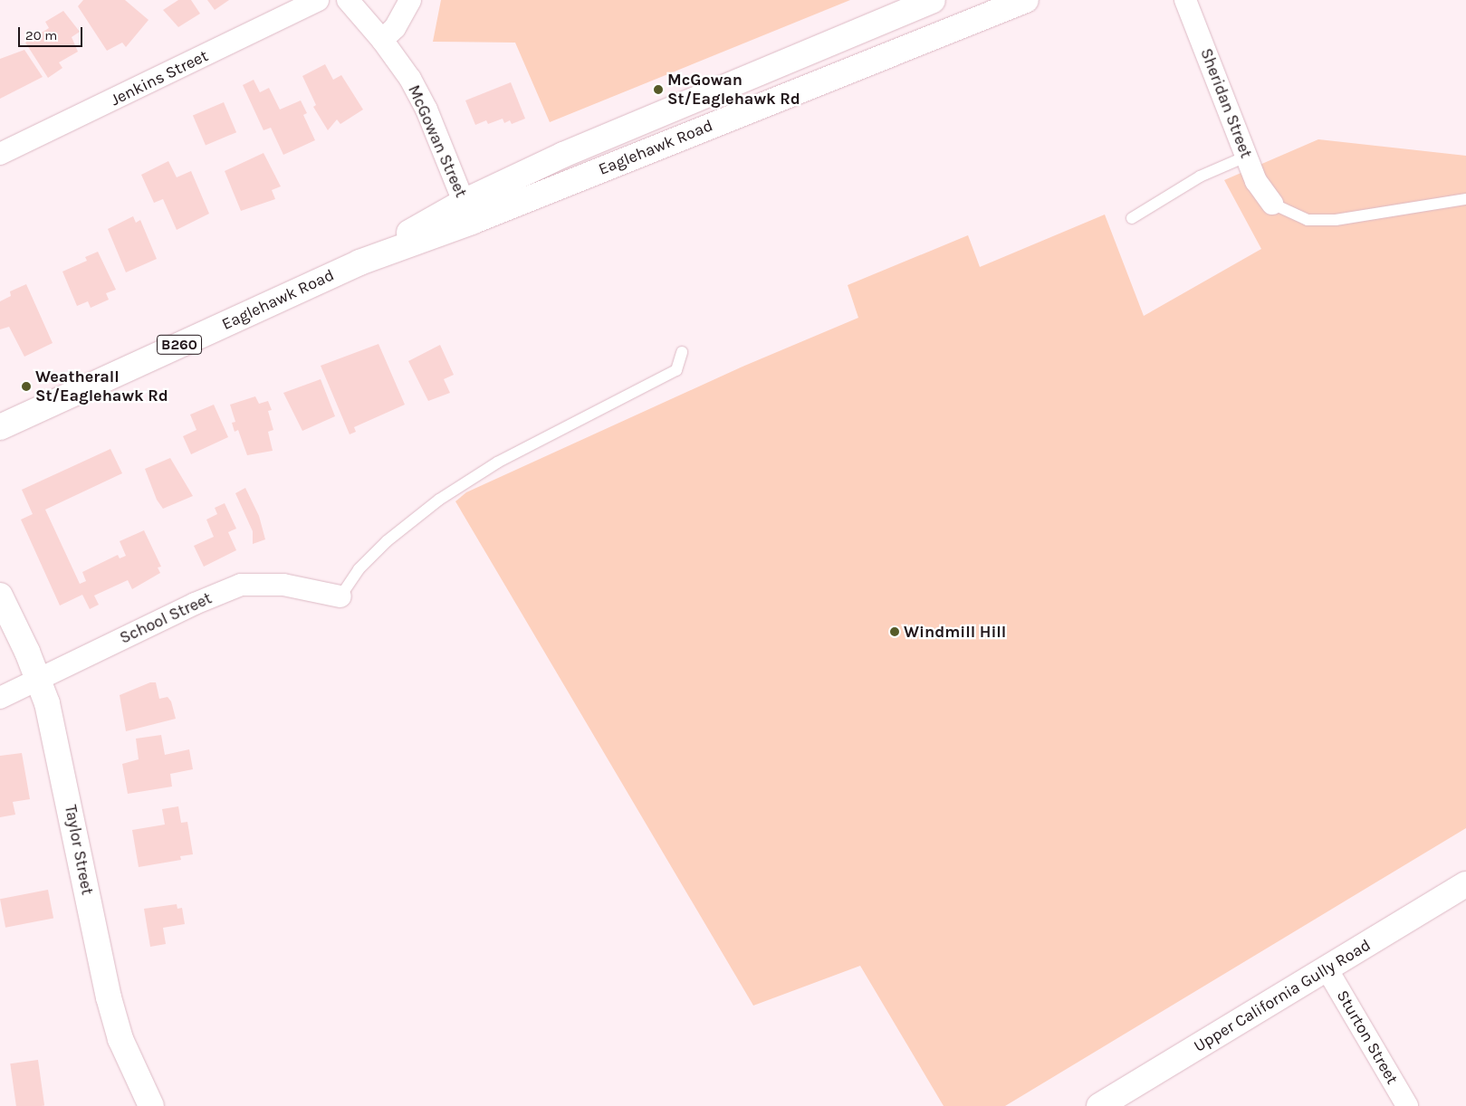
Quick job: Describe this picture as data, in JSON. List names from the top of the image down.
{
  "streets": {
    "main road": [
      "Eaglehawk Road",
      "B260",
      "Taylor Street",
      "Upper California Gully Road"
    ],
    "street": [
      "Jenkins Street",
      "Sheridan Street",
      "McGowan Street",
      "School Street",
      "Sturton Street"
    ]
  },
  "crossings": [
    ["McGowan Street", "Eaglehawk Road"],
    ["School Street", "Taylor Street"],
    ["Upper California Gully Road", "Sturton Street"]
  ],
  "places": ["McGowan St/Eaglehawk Rd", "Weatherall St/Eaglehawk Rd", "Windmill Hill"],
  "scale_bar": "20 m"
}
